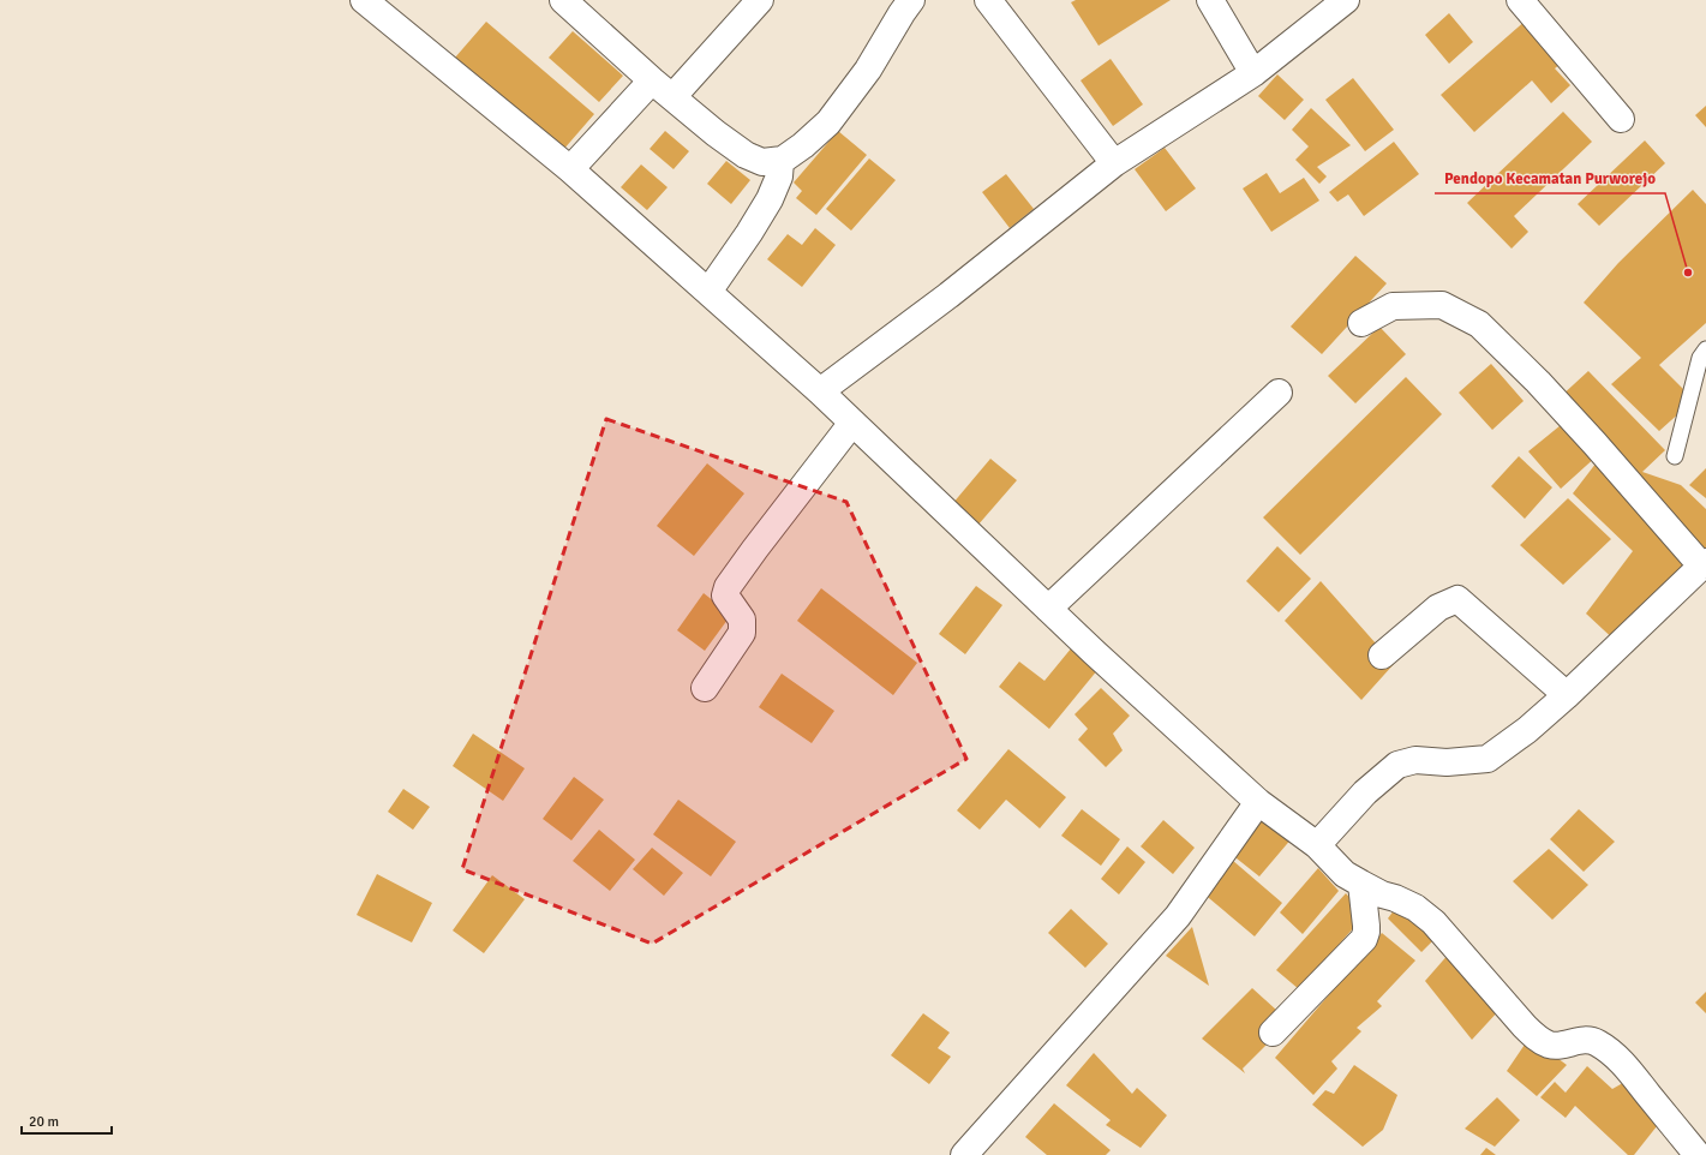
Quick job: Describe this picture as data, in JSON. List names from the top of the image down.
{
  "places": ["Pendopo Kecamatan Purworejo"],
  "scale_bar": "20 m"
}
